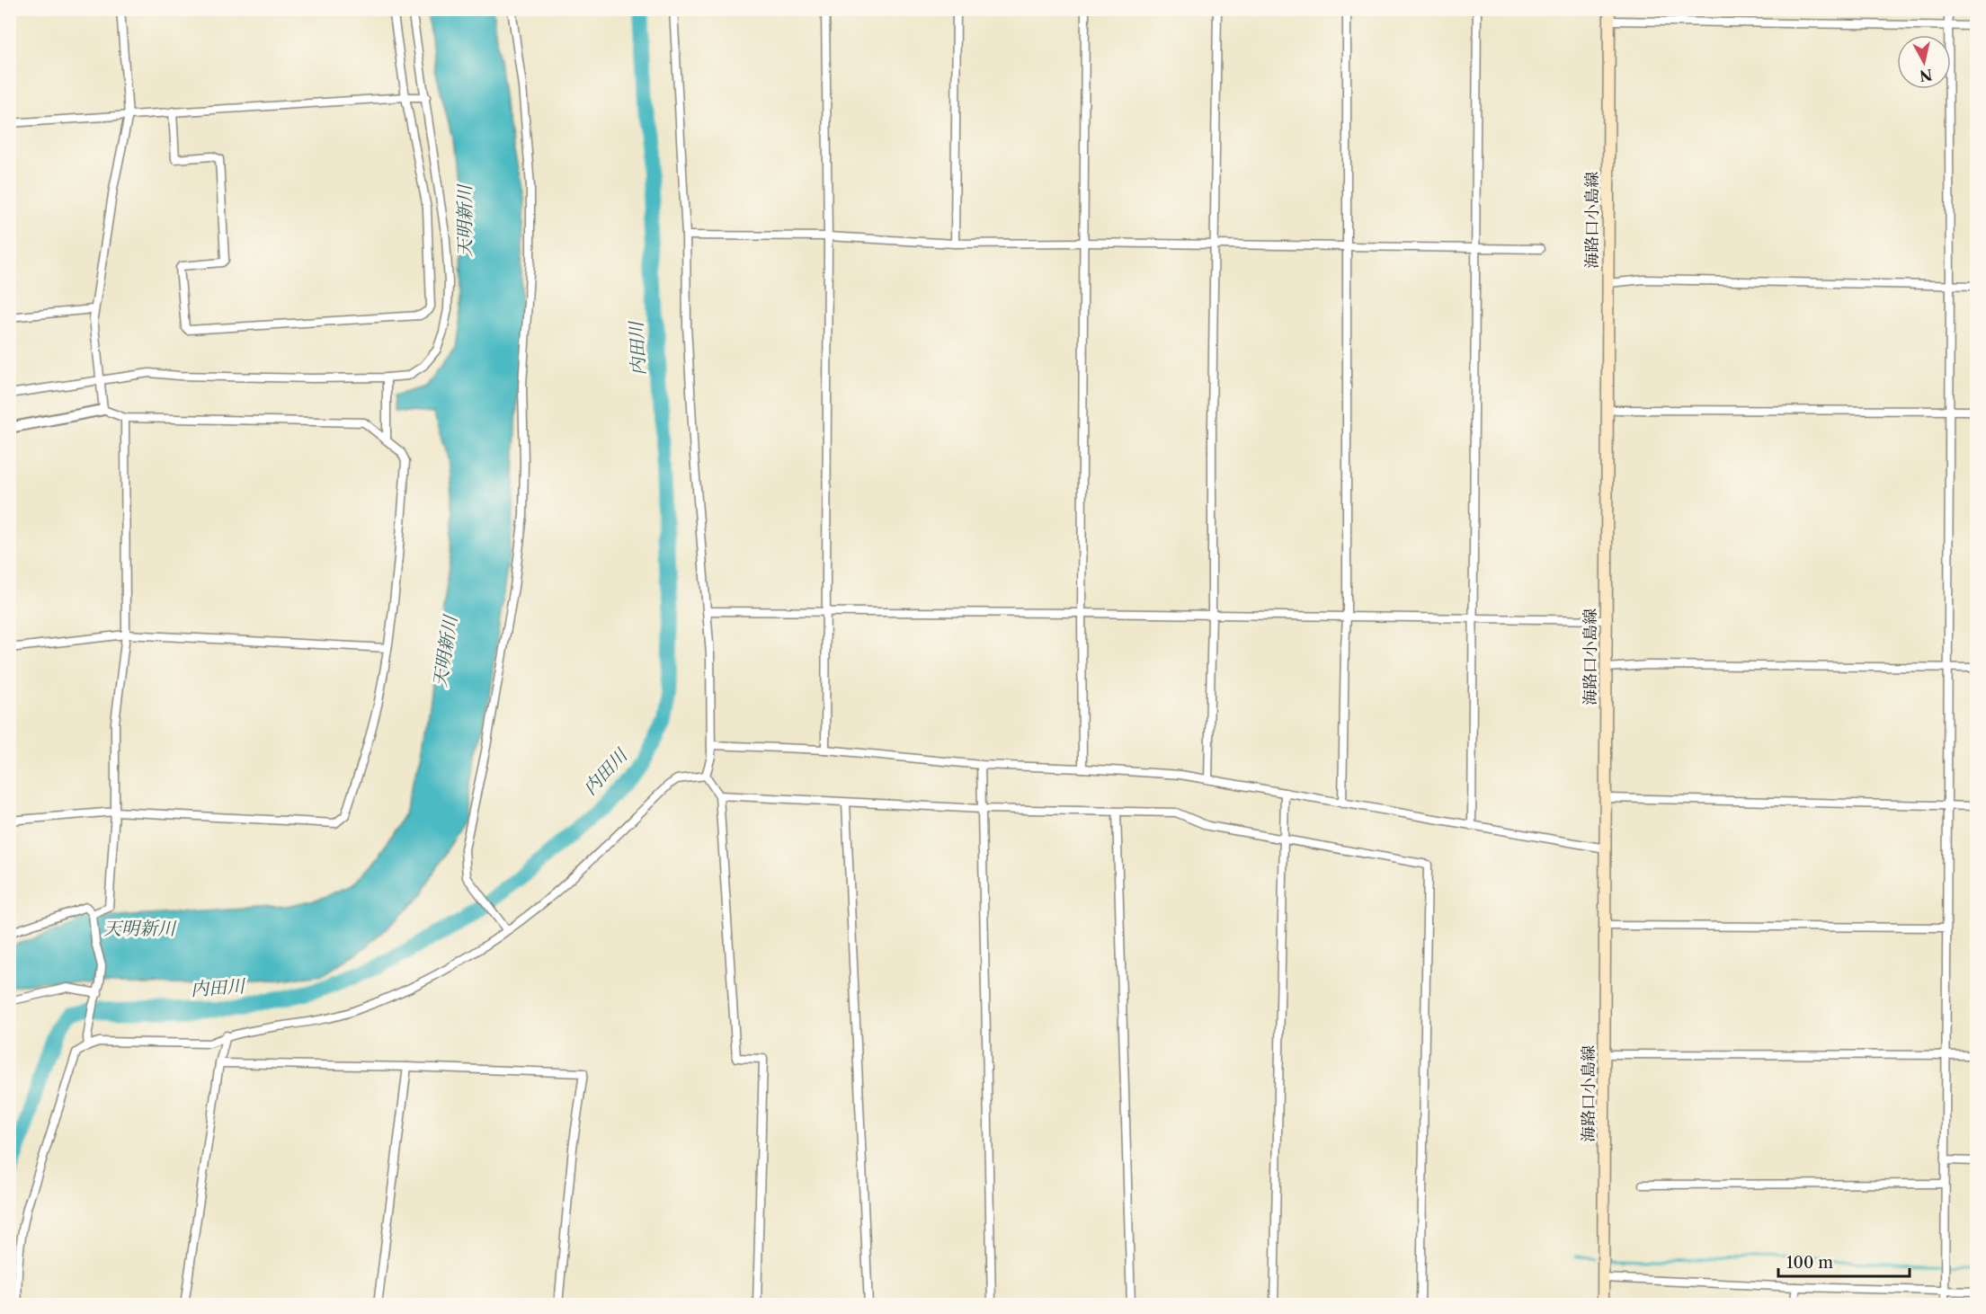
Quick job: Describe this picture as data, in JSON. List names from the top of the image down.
{
  "streets": {
    "main road": ["海路口小島線"]
  },
  "water": ["天明新川", "内田川"],
  "scale_bar": "100 m",
  "north": "bottom"
}
